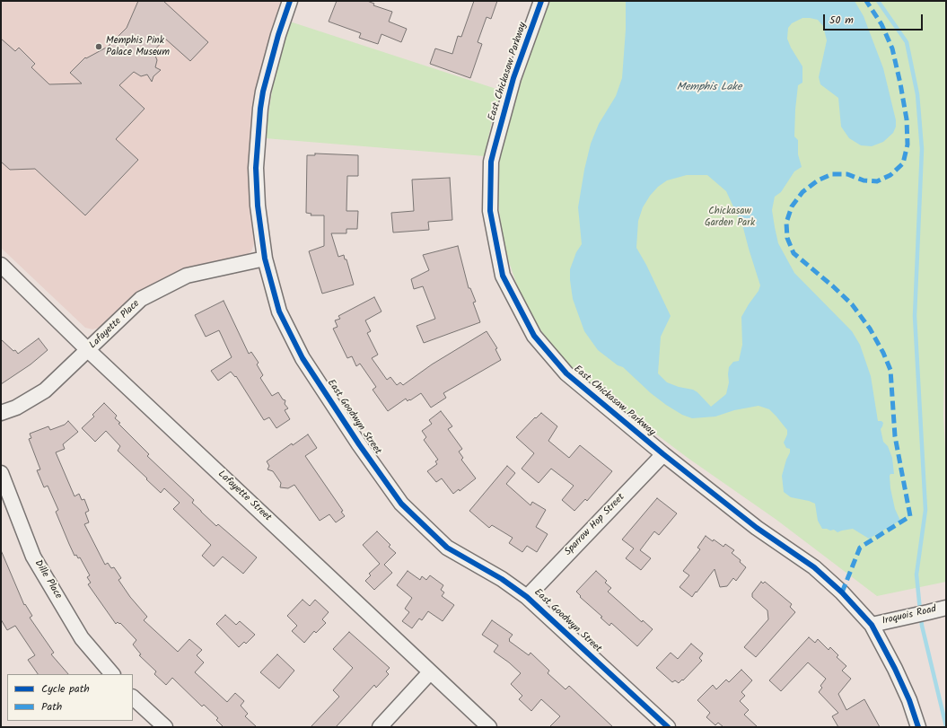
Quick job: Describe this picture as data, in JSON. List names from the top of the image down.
{
  "streets": {
    "street": [
      "East Chickasaw Parkway",
      "Lafayette Place",
      "East Goodwyn Street",
      "Lafayette Street",
      "Sparrow Hop Street",
      "Dille Place",
      "Iroquois Road"
    ]
  },
  "crossings": [
    ["East Chickasaw Parkway", "Sparrow Hop Street"],
    ["East Chickasaw Parkway", "Iroquois Road"],
    ["Lafayette Place", "East Goodwyn Street"],
    ["Lafayette Place", "Lafayette Street"],
    ["East Goodwyn Street", "Sparrow Hop Street"]
  ],
  "water": ["Memphis Lake"],
  "parks": ["Chickasaw Garden Park"],
  "places": ["Memphis Pink Palace Museum"],
  "legend": ["Cycle path", "Path"],
  "scale_bar": "50 m"
}
